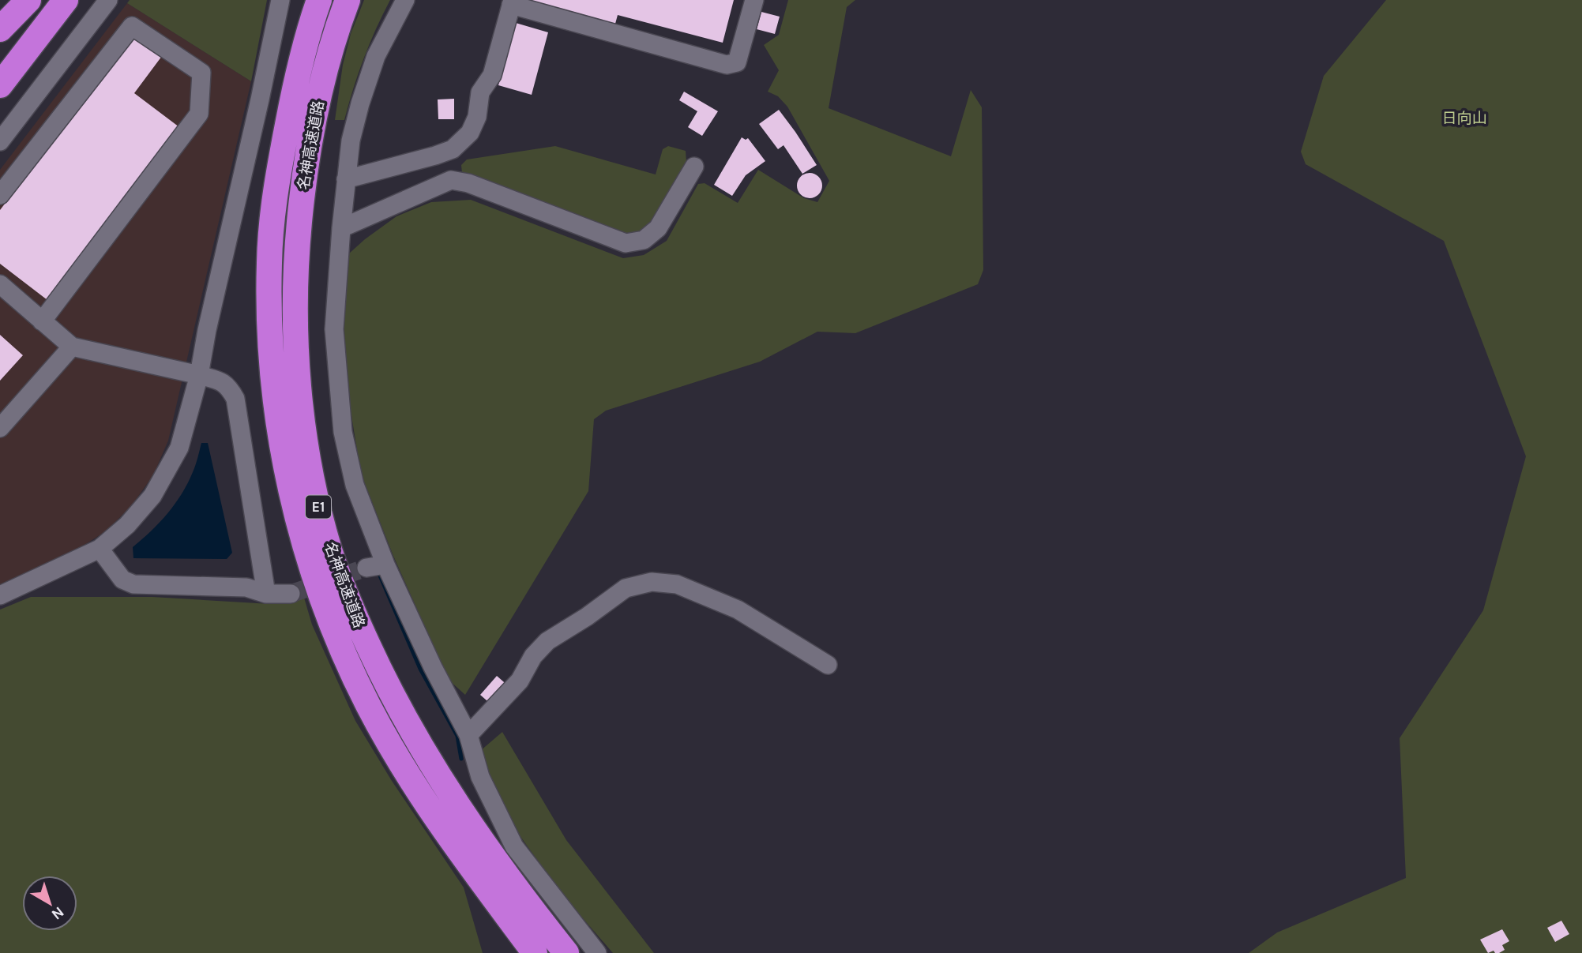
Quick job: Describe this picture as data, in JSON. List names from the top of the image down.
{
  "streets": {
    "highway": ["名神高速道路", "E1"]
  },
  "parks": ["日向山"],
  "north": "bottom right"
}
